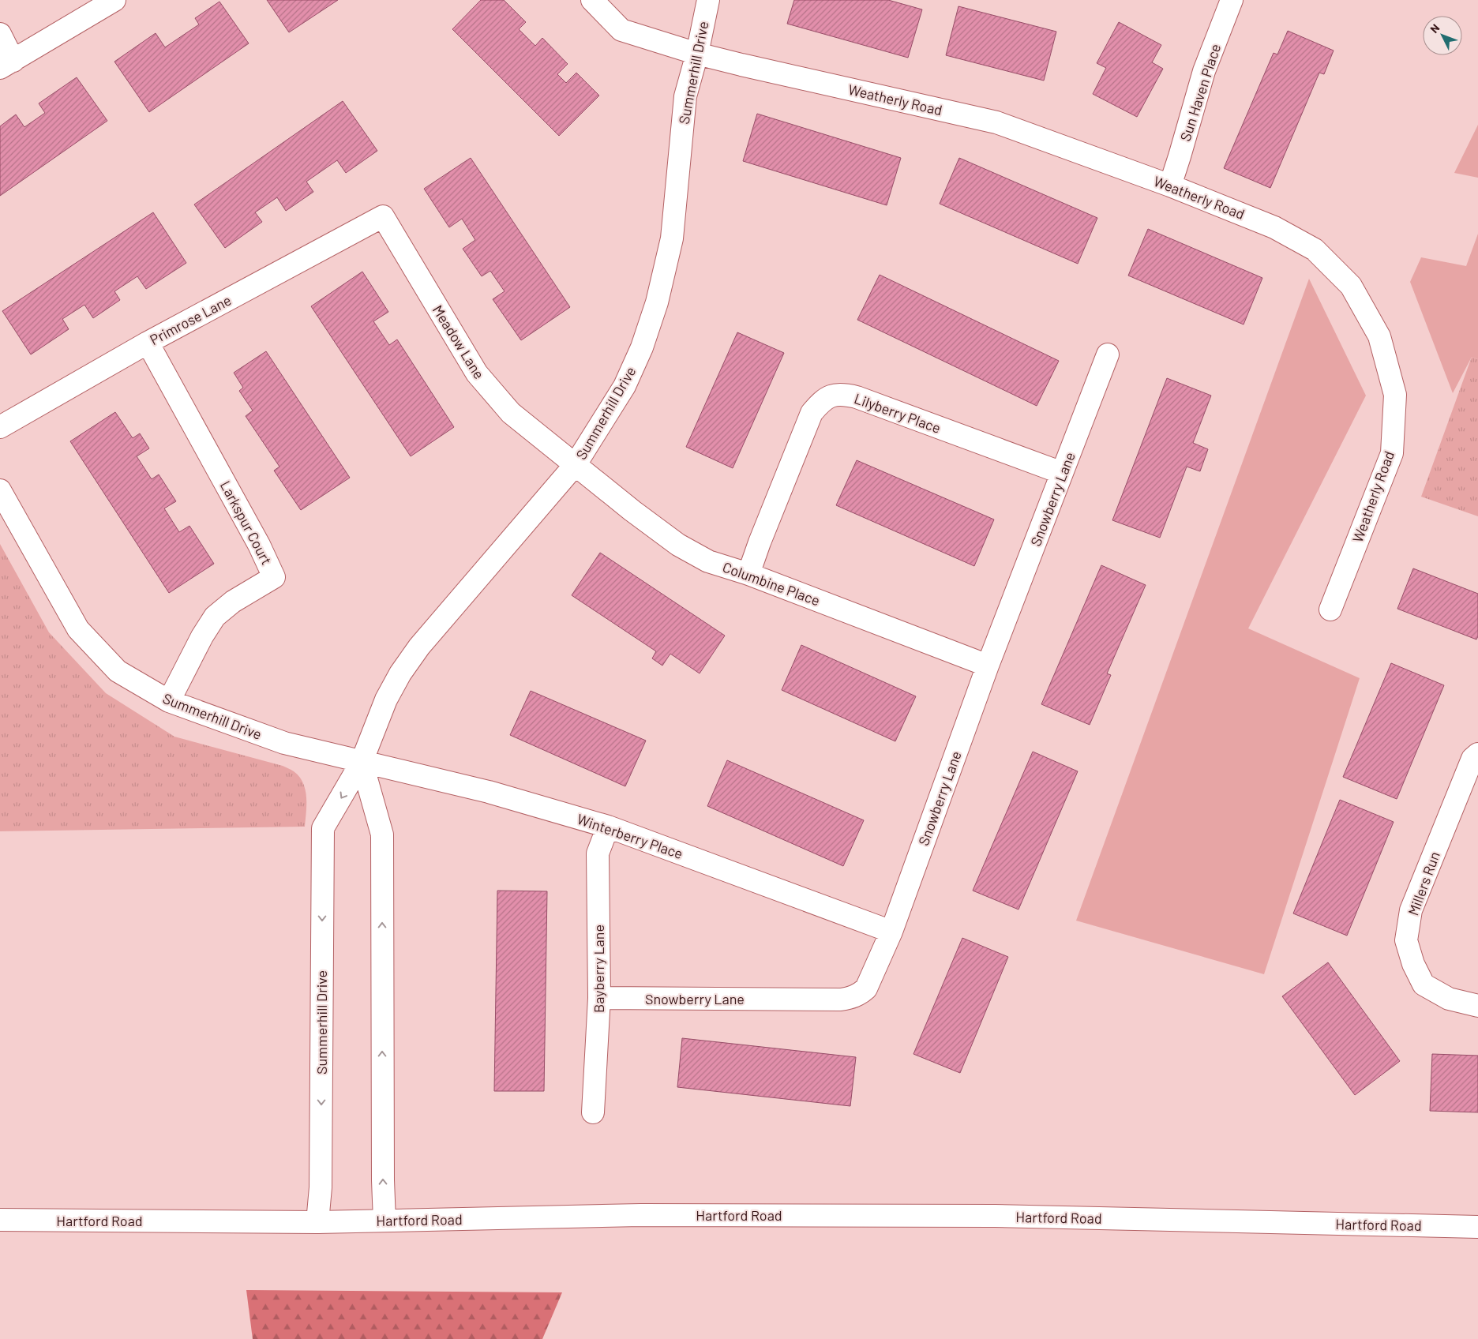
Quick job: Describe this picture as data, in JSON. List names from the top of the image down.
{
  "streets": {
    "street": [
      "Summerhill Drive",
      "Sun Haven Place",
      "Weatherly Road",
      "Primrose Lane",
      "Meadow Lane",
      "Lilyberry Place",
      "Snowberry Lane",
      "Larkspur Court",
      "Columbine Place",
      "Winterberry Place",
      "Millers Run",
      "Bayberry Lane",
      "Hartford Road"
    ]
  },
  "crossings": [
    ["Summerhill Drive", "Weatherly Road"],
    ["Summerhill Drive", "Meadow Lane"],
    ["Summerhill Drive", "Larkspur Court"],
    ["Summerhill Drive", "Columbine Place"],
    ["Summerhill Drive", "Winterberry Place"],
    ["Summerhill Drive", "Hartford Road"],
    ["Sun Haven Place", "Weatherly Road"],
    ["Primrose Lane", "Meadow Lane"],
    ["Primrose Lane", "Larkspur Court"],
    ["Meadow Lane", "Columbine Place"],
    ["Lilyberry Place", "Snowberry Lane"],
    ["Lilyberry Place", "Columbine Place"],
    ["Snowberry Lane", "Columbine Place"],
    ["Snowberry Lane", "Winterberry Place"],
    ["Snowberry Lane", "Bayberry Lane"],
    ["Winterberry Place", "Bayberry Lane"]
  ],
  "north": "top left"
}
